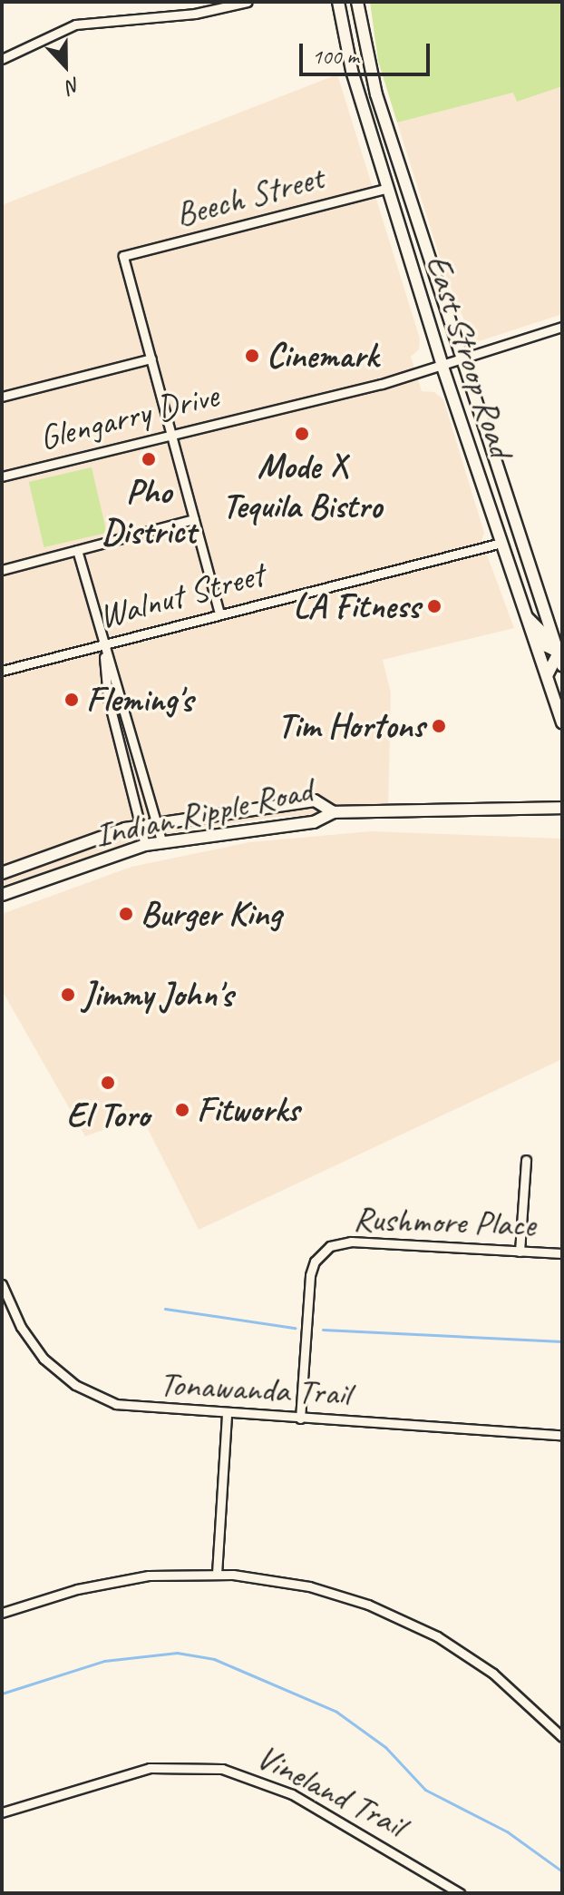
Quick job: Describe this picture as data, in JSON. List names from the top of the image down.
{
  "streets": {
    "main road": ["East Stroop Road", "Indian Ripple Road"],
    "street": [
      "Beech Street",
      "Glengarry Drive",
      "Walnut Street",
      "Rushmore Place",
      "Tonawanda Trail",
      "Vineland Trail"
    ]
  },
  "crossings": [
    ["Beech Street", "East Stroop Road"],
    ["East Stroop Road", "Glengarry Drive"],
    ["East Stroop Road", "Walnut Street"],
    ["Rushmore Place", "Tonawanda Trail"]
  ],
  "places": [
    "Cinemark",
    "Mode X Tequila Bistro",
    "Pho District",
    "LA Fitness",
    "Fleming's",
    "Tim Hortons",
    "Burger King",
    "Jimmy John's",
    "El Toro",
    "Fitworks"
  ],
  "scale_bar": "100 m",
  "north": "bottom"
}
